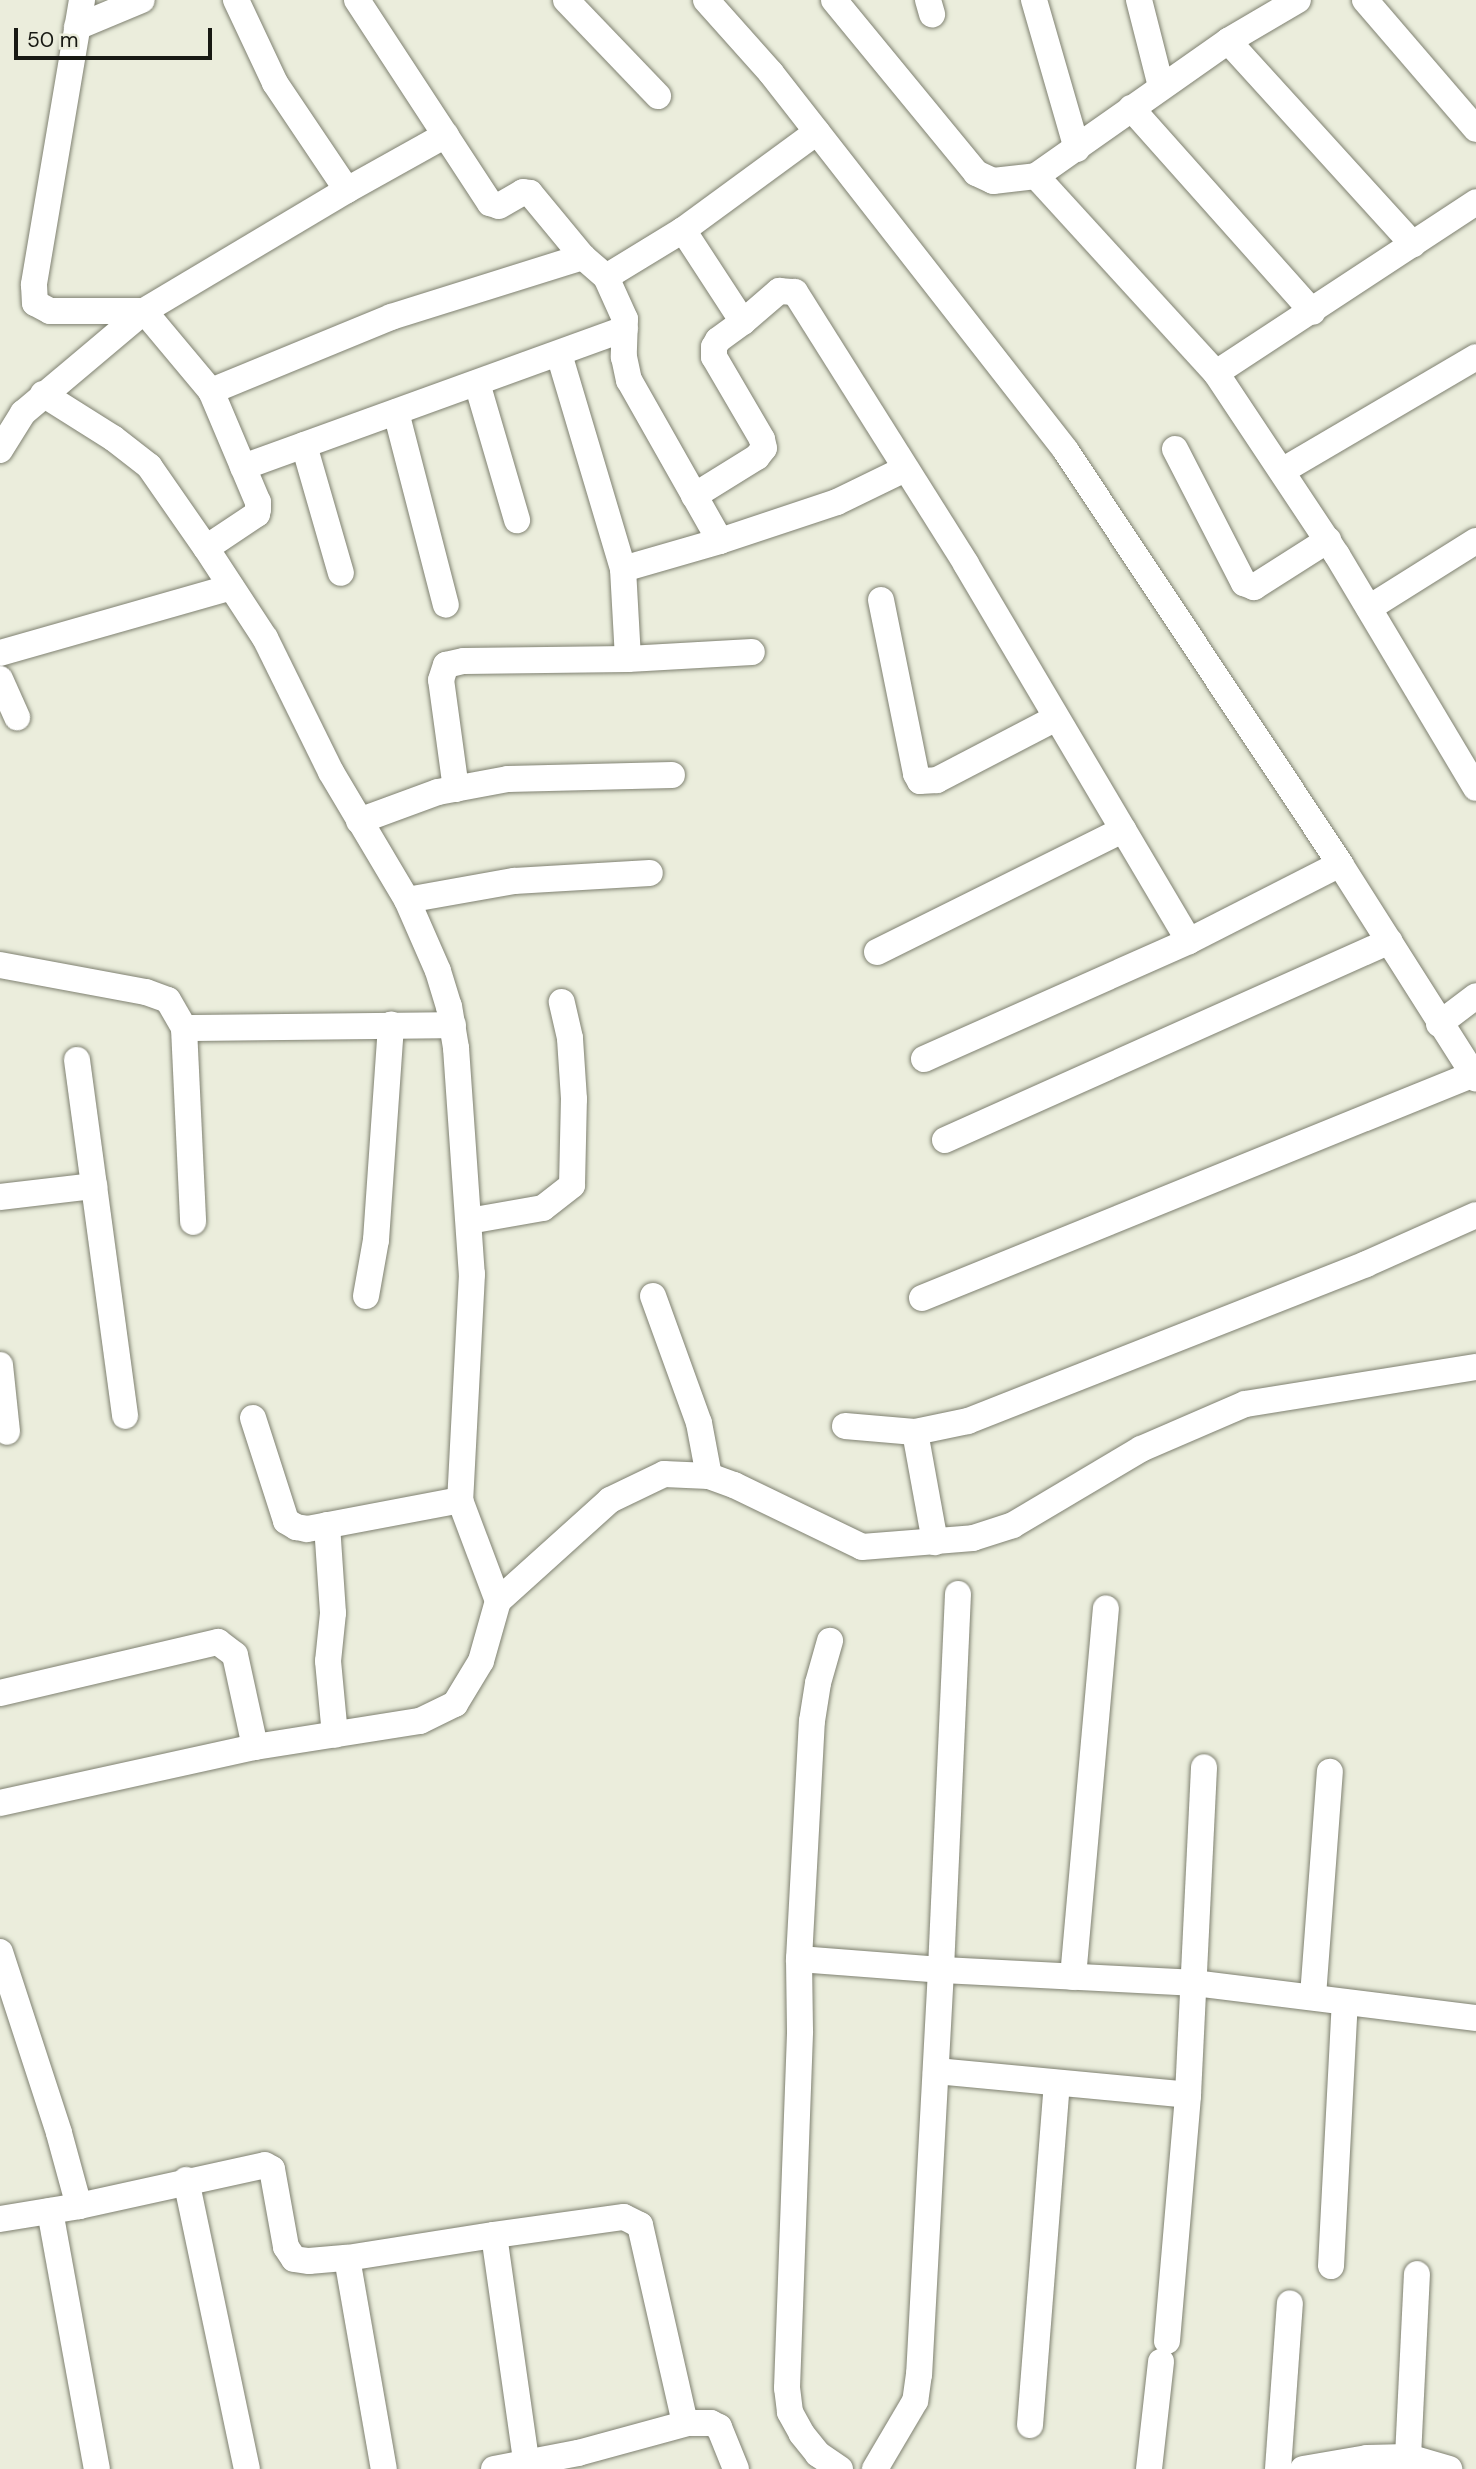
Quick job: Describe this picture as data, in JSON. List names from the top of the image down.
{
  "scale_bar": "50 m"
}
